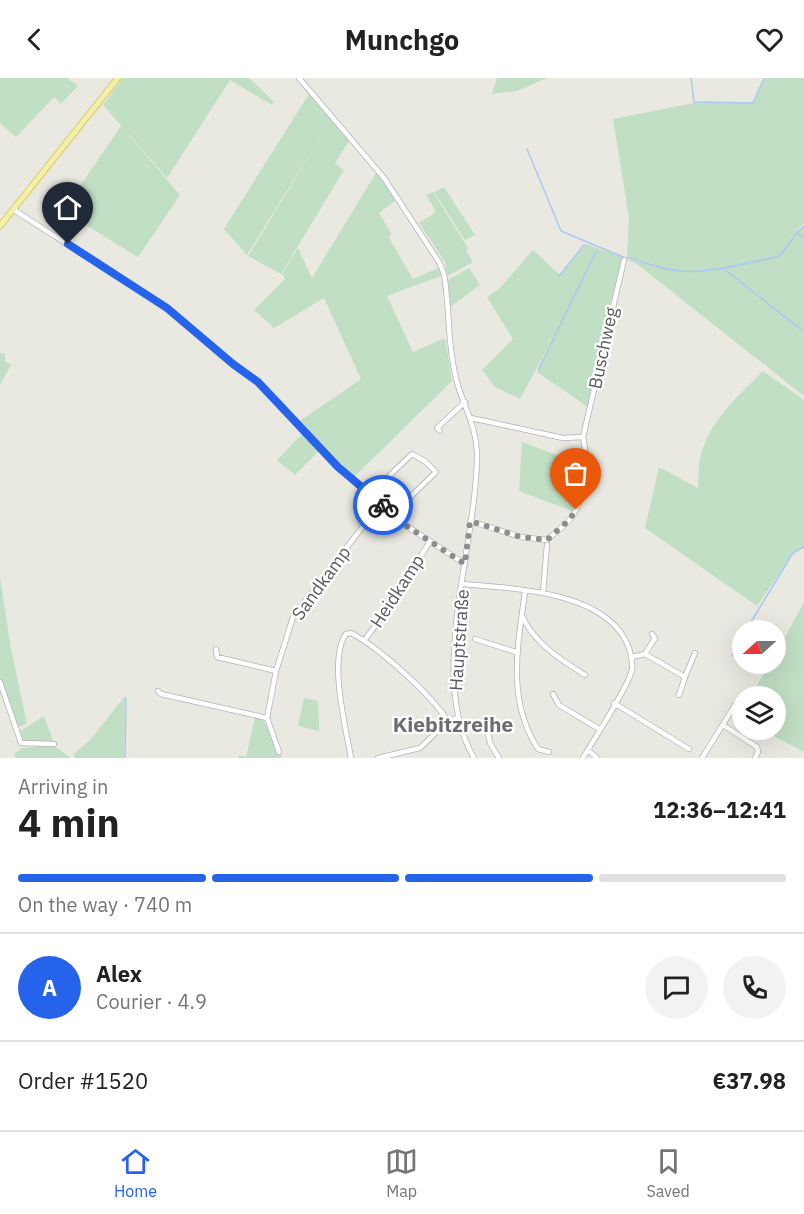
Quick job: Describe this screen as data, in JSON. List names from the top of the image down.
{
  "streets": {
    "street": [
      "Buschweg",
      "Sandkamp",
      "Heidkamp",
      "Hauptstraße"
    ]
  },
  "crossings": [
    ["Buschweg", "Hauptstraße"]
  ],
  "districts": ["Kiebitzreihe"],
  "north": "left",
  "page": {
    "header": "Munchgo",
    "heading": ["4 min", "Arriving in", "12:36–12:41"],
    "panel": [
      "Alex",
      "Courier · 4.9",
      "Order #1520",
      "€37.98"
    ],
    "bar": "On the way · 740 m",
    "round": "A",
    "tabs": ["Home", "Map", "Saved"]
  }
}
